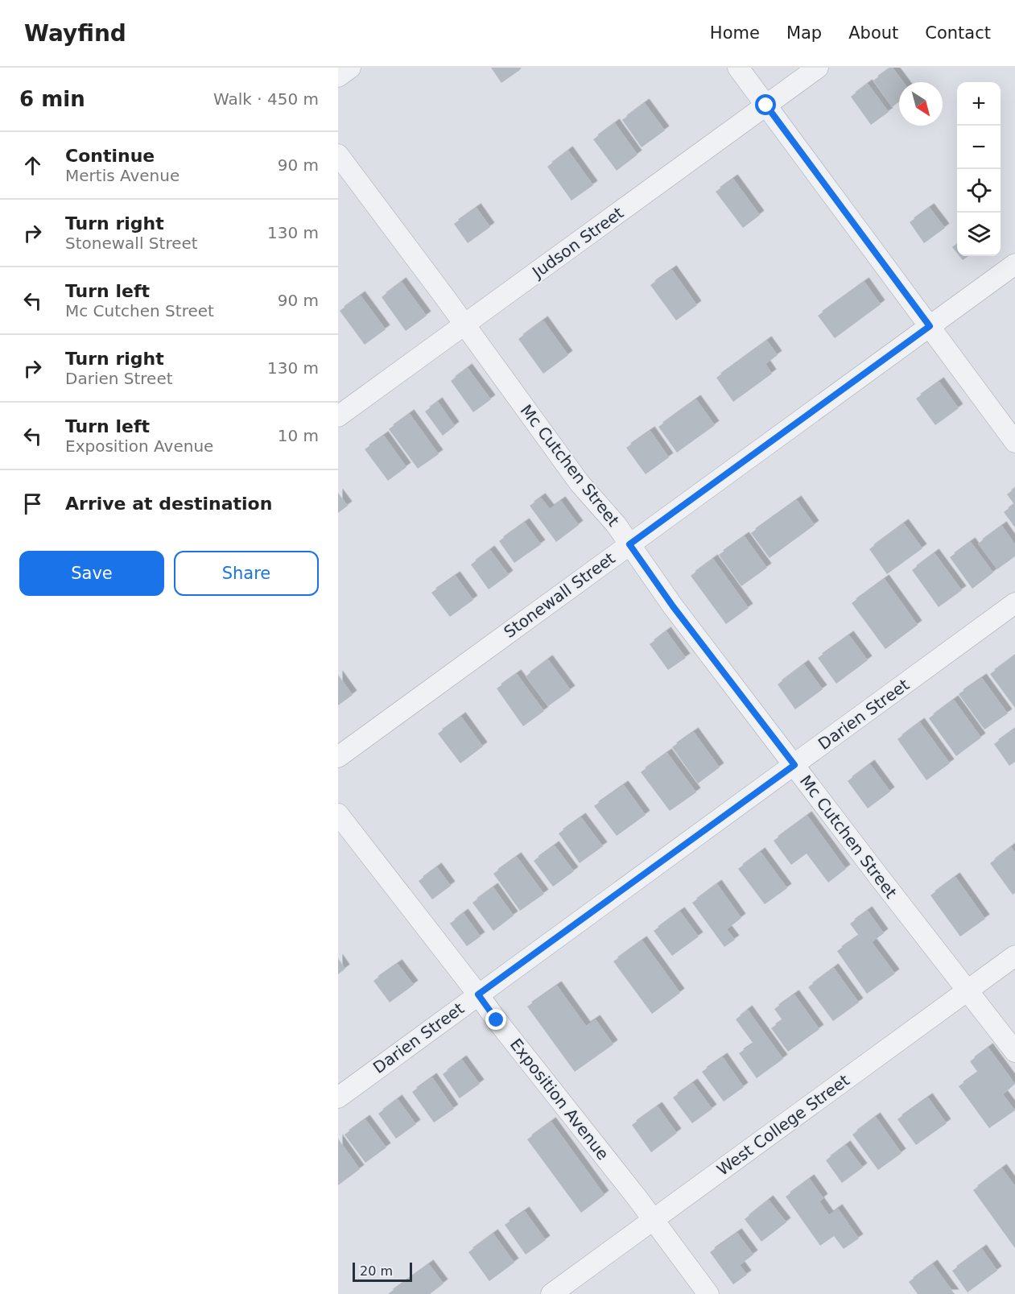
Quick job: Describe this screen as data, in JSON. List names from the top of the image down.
{
  "streets": {
    "street": [
      "Judson Street",
      "Mc Cutchen Street",
      "Stonewall Street",
      "Darien Street",
      "Exposition Avenue",
      "West College Street"
    ]
  },
  "crossings": [
    ["Judson Street", "Mc Cutchen Street"],
    ["Mc Cutchen Street", "Stonewall Street"],
    ["Mc Cutchen Street", "Darien Street"],
    ["Mc Cutchen Street", "West College Street"],
    ["Darien Street", "Exposition Avenue"],
    ["Exposition Avenue", "West College Street"]
  ],
  "scale_bar": "20 m",
  "north": "bottom right",
  "page": {
    "header": "Wayfind",
    "nav": [
      "Home",
      "Map",
      "About",
      "Contact"
    ],
    "heading": ["6 min", "Walk · 450 m"],
    "map_buttons": ["+", "−"],
    "list": [
      ["Continue", "Mertis Avenue", "90 m"],
      ["Turn right", "Stonewall Street", "130 m"],
      ["Turn left", "Mc Cutchen Street", "90 m"],
      ["Turn right", "Darien Street", "130 m"],
      ["Turn left", "Exposition Avenue", "10 m"],
      "Arrive at destination"
    ],
    "buttons": ["Save", "Share"],
    "scale": "20 m"
  }
}
